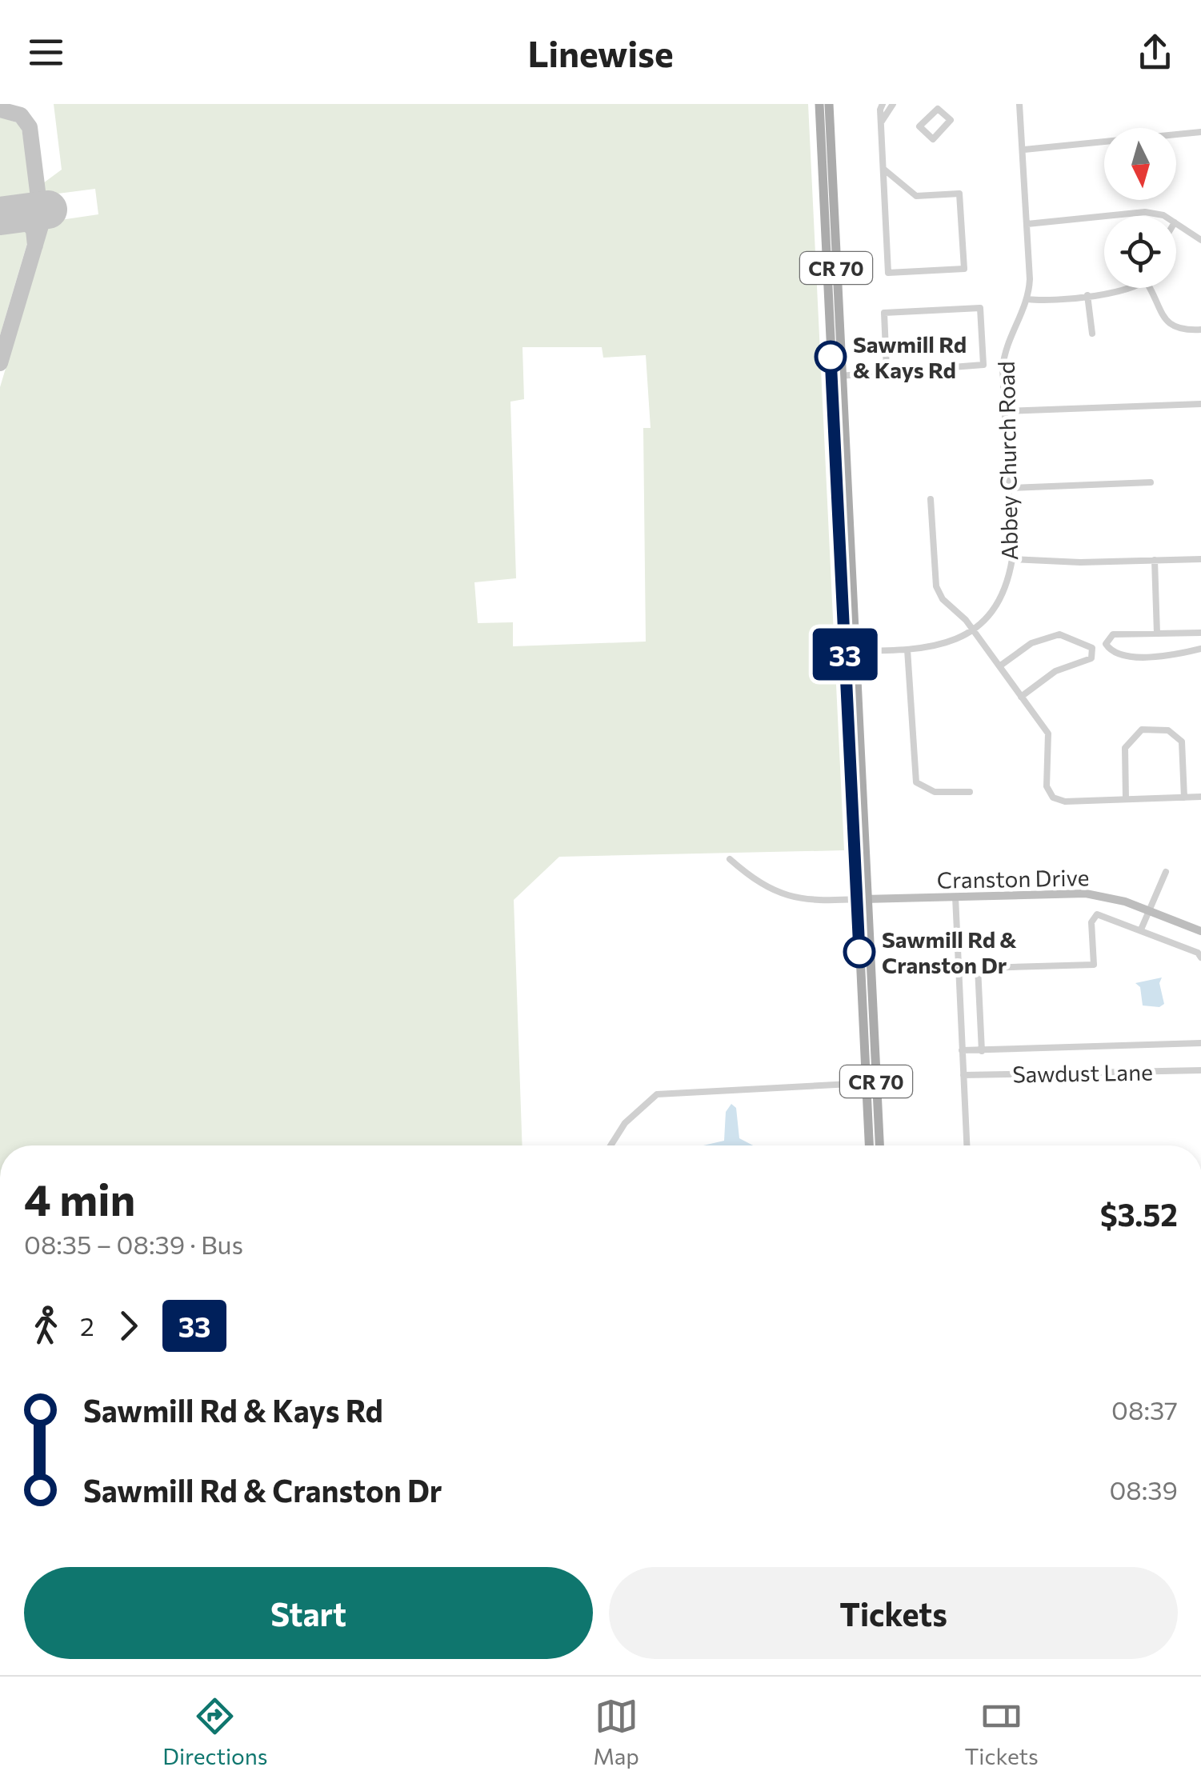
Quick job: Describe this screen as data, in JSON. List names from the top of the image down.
{
  "streets": {
    "main road": ["CR 70"],
    "street": ["Abbey Church Road", "Cranston Drive", "Sawdust Lane"]
  },
  "crossings": [
    ["CR 70", "Abbey Church Road"],
    ["CR 70", "Cranston Drive"]
  ],
  "places": ["Sawmill Rd & Kays Rd", "Sawmill Rd & Cranston Dr"],
  "lines": ["bus line 33"],
  "north": "bottom",
  "page": {
    "header": "Linewise",
    "on_map": "33",
    "heading": ["4 min", "08:35 – 08:39 · Bus", "$3.52"],
    "legs": ["2", "33"],
    "list": [
      {
        "name": "Sawmill Rd & Kays Rd",
        "value": "08:37"
      },
      {
        "name": "Sawmill Rd & Cranston Dr",
        "value": "08:39"
      }
    ],
    "buttons": ["Start", "Tickets"],
    "tabs": ["Directions", "Map", "Tickets"]
  }
}
